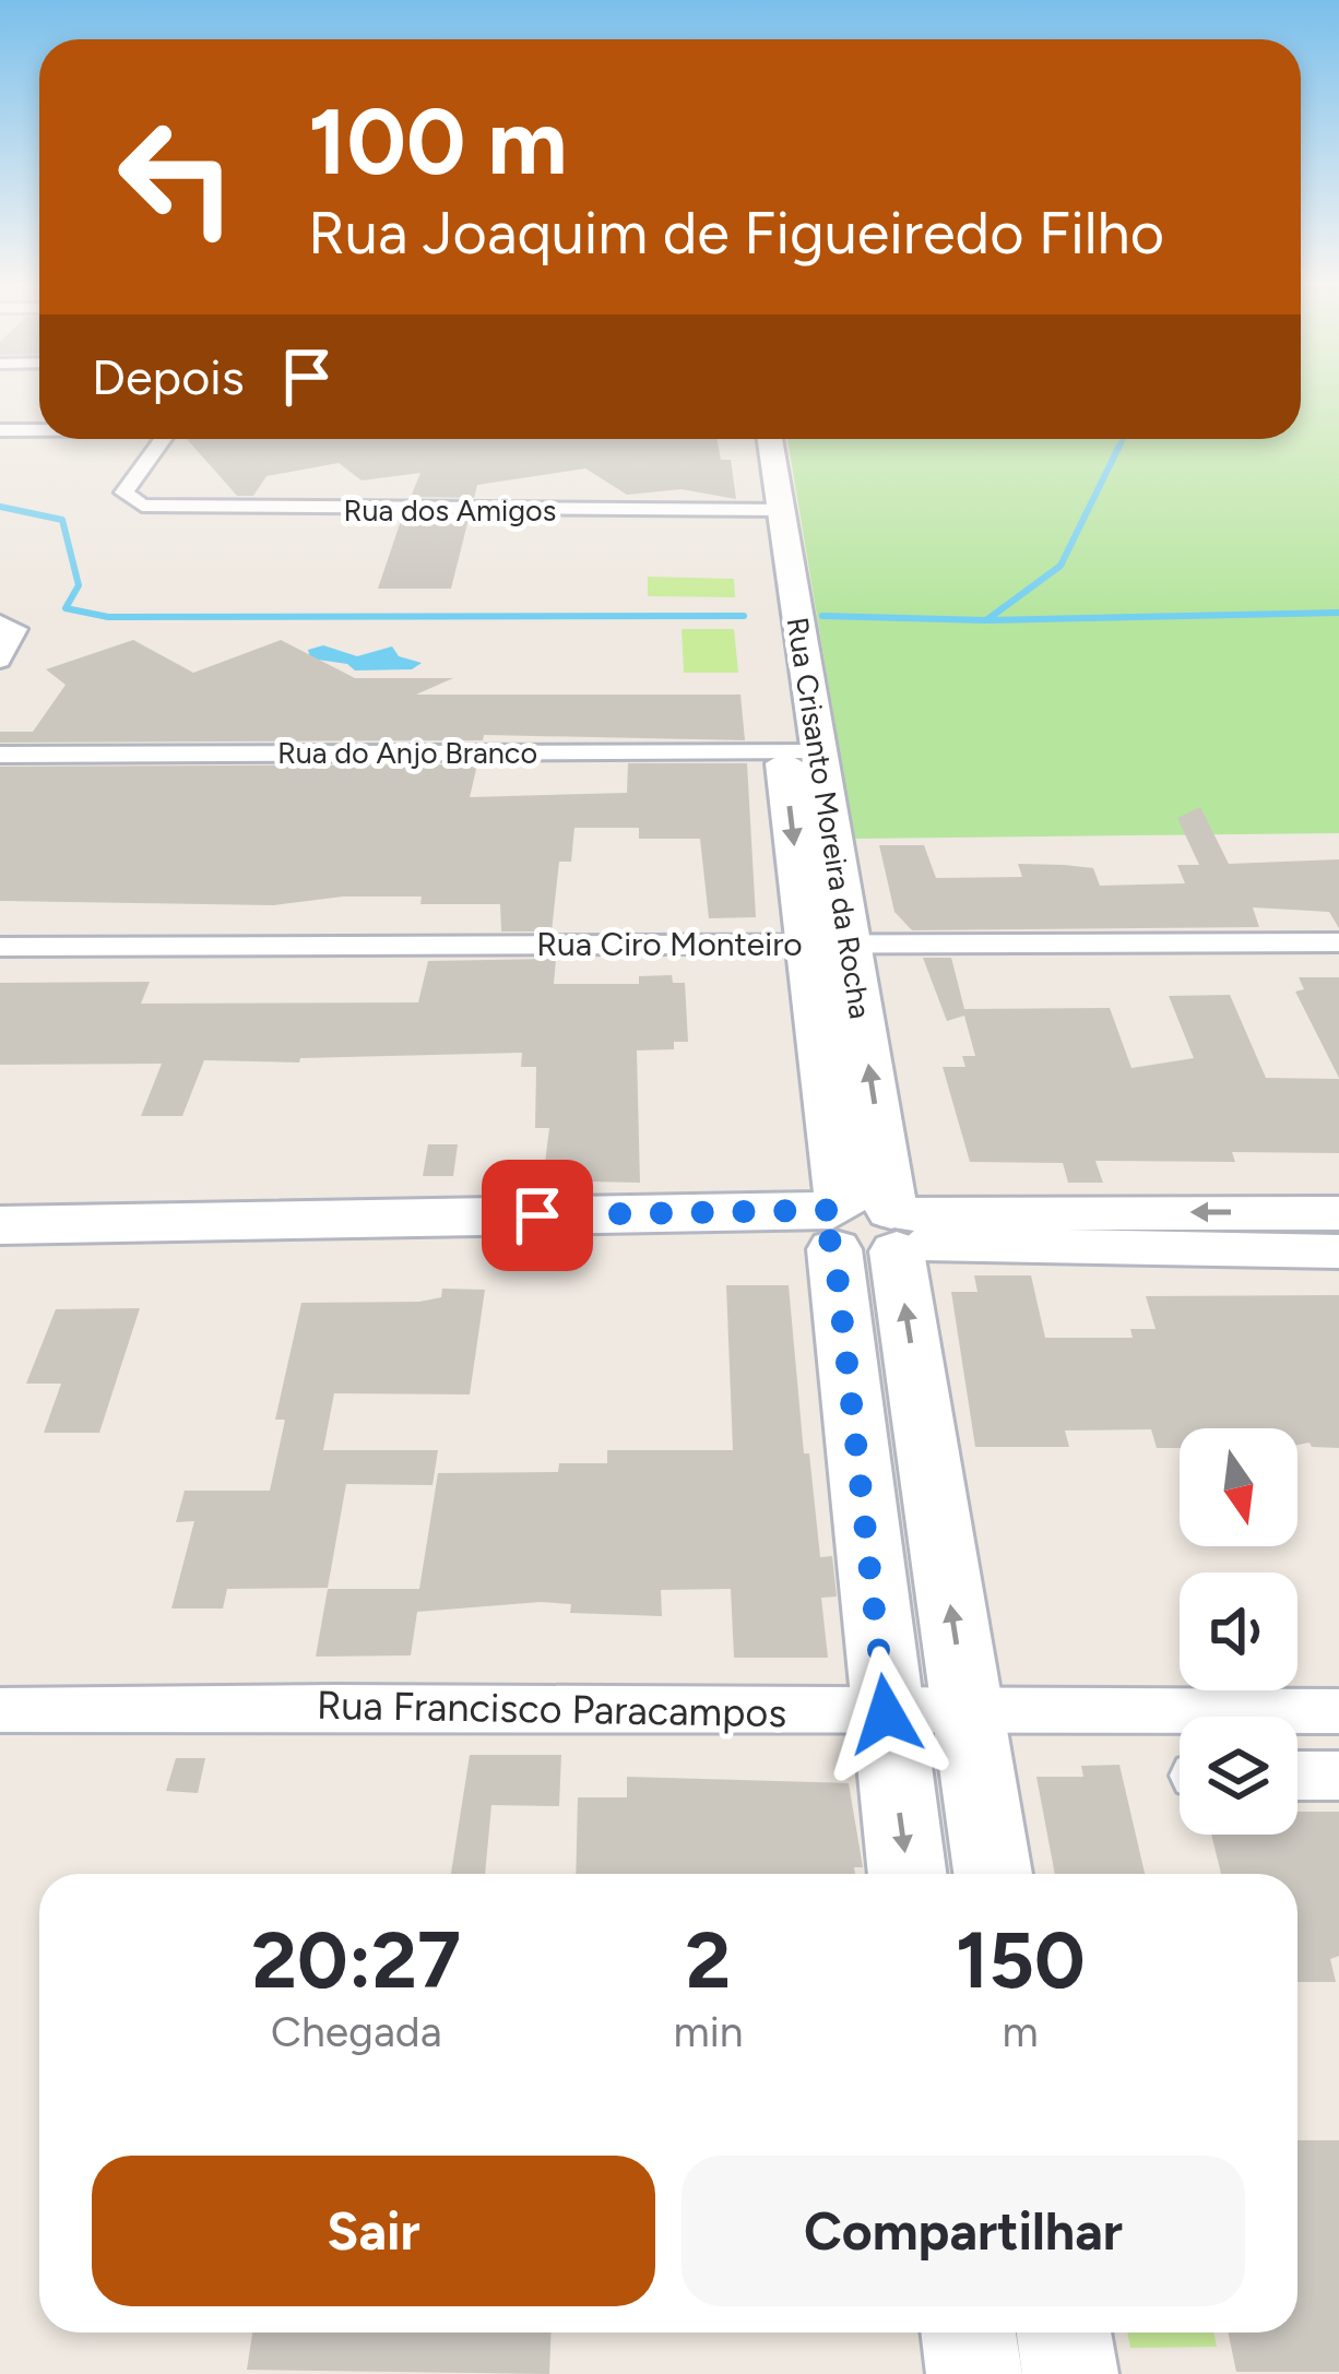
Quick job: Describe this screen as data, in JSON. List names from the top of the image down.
{
  "streets": {
    "main road": ["Rua Crisanto Moreira da Rocha"],
    "street": [
      "Rua dos Amigos",
      "Rua do Anjo Branco",
      "Rua Ciro Monteiro",
      "Rua Francisco Paracampos"
    ]
  },
  "crossings": [
    ["Rua dos Amigos", "Rua Crisanto Moreira da Rocha"],
    ["Rua do Anjo Branco", "Rua Crisanto Moreira da Rocha"],
    ["Rua Crisanto Moreira da Rocha", "Rua Ciro Monteiro"],
    ["Rua Crisanto Moreira da Rocha", "Rua Francisco Paracampos"]
  ],
  "north": "bottom",
  "page": {
    "turn": ["100 m", "Rua Joaquim de Figueiredo Filho"],
    "then": "Depois",
    "eta": [
      "20:27",
      "Chegada",
      "2",
      "min",
      "150",
      "m"
    ],
    "buttons": ["Sair", "Compartilhar"]
  }
}
